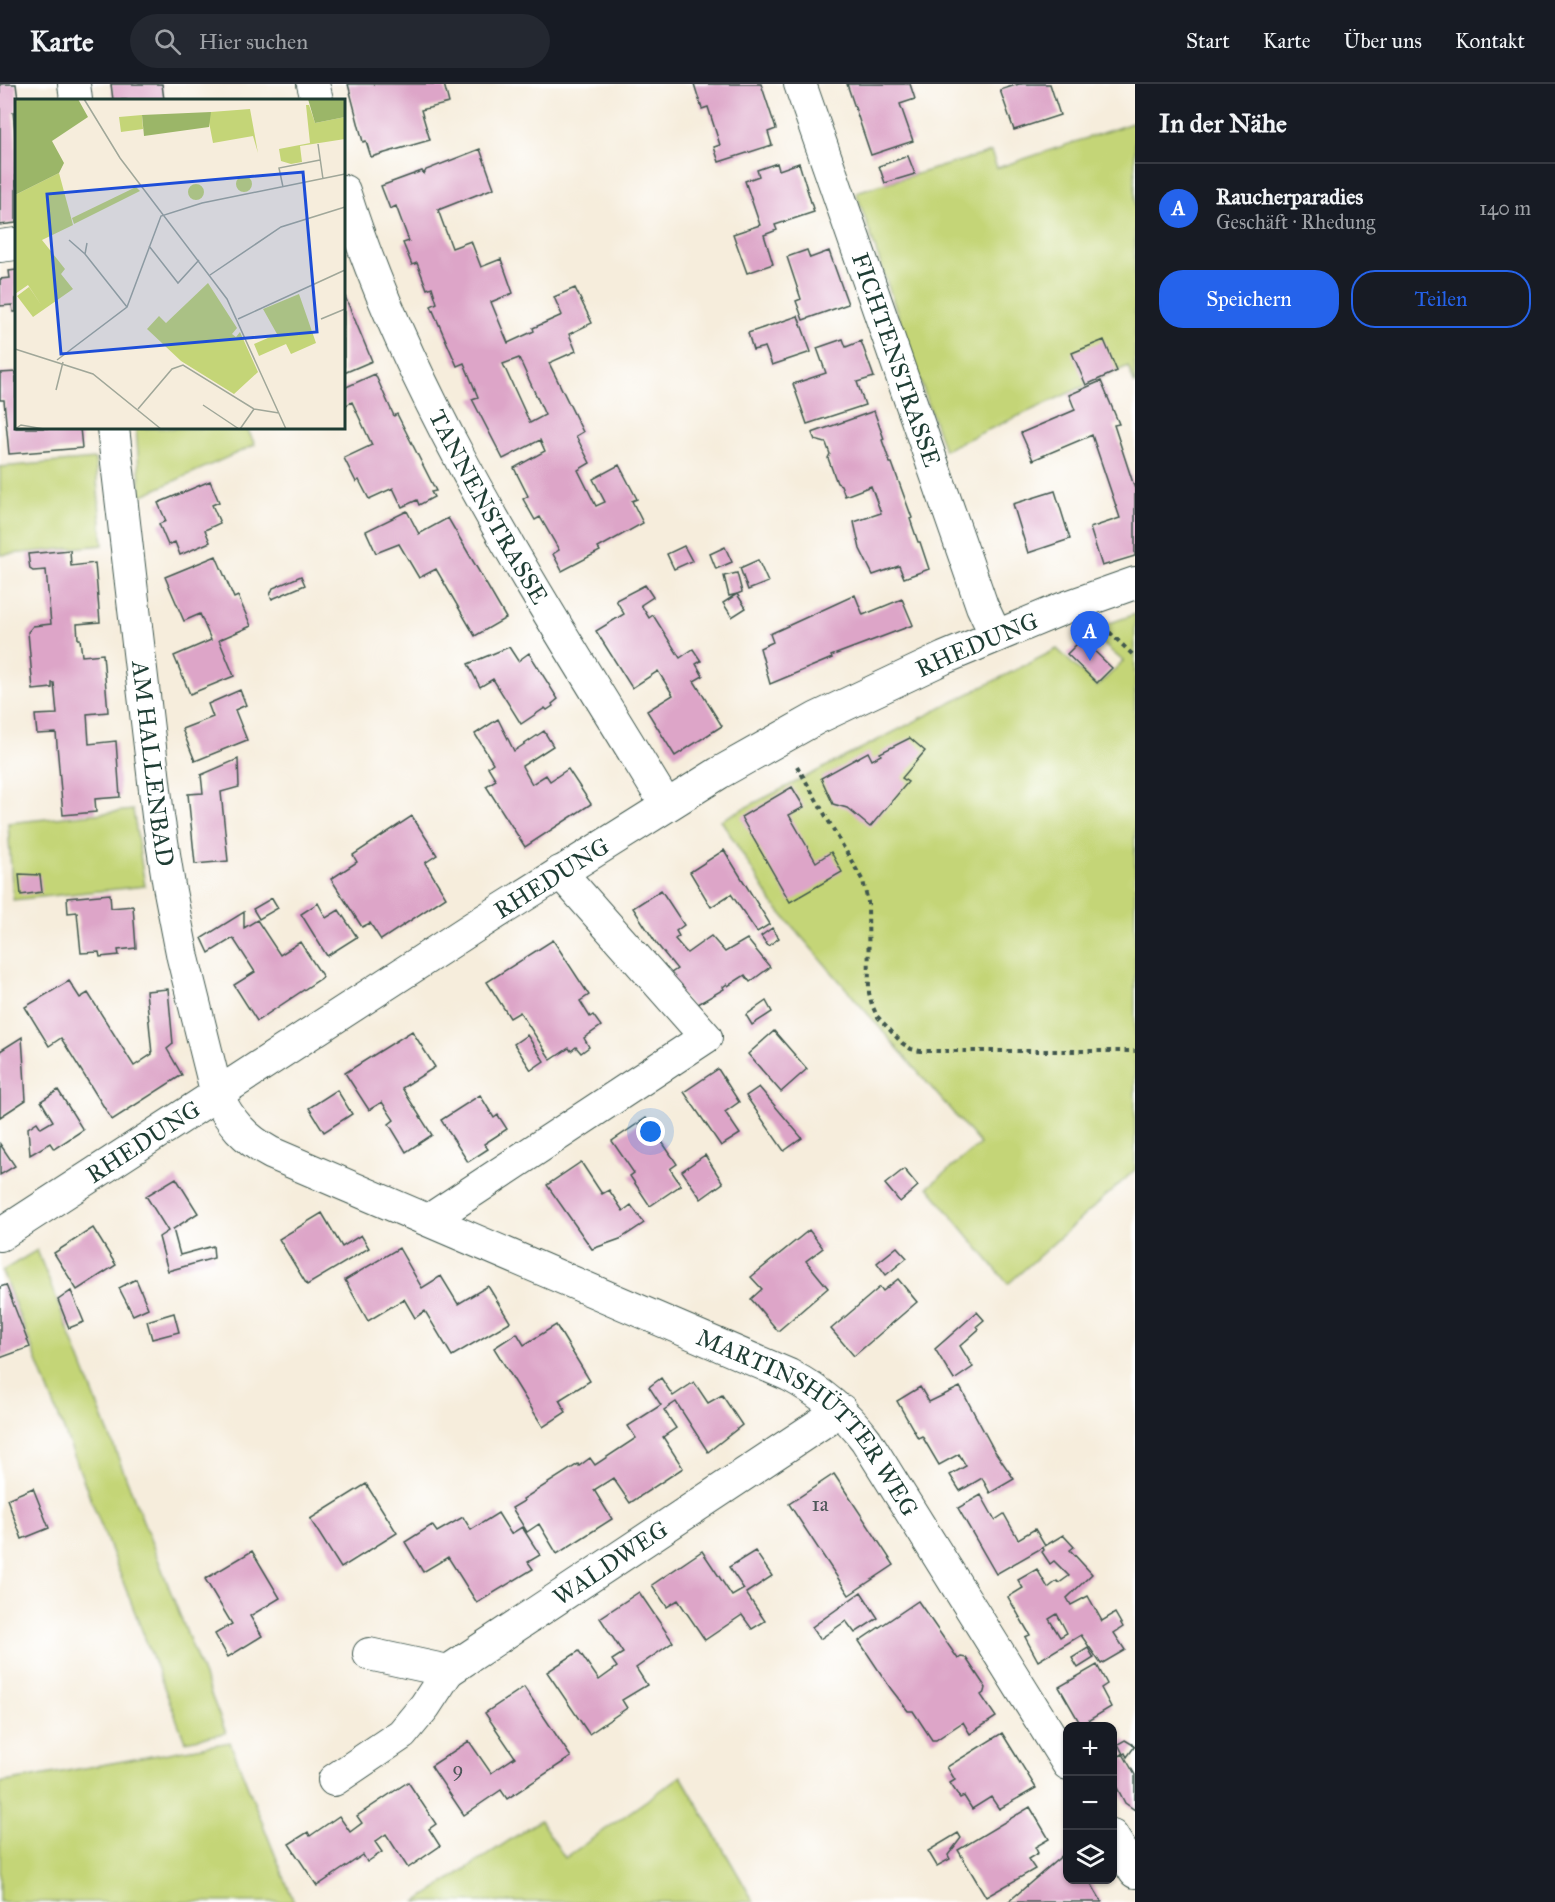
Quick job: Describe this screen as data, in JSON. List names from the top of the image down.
{
  "streets": {
    "street": [
      "FICHTENSTRASSE",
      "TANNENSTRASSE",
      "RHEDUNG",
      "AM HALLENBAD",
      "MARTINSHÜTTER WEG",
      "WALDWEG"
    ]
  },
  "crossings": [
    ["FICHTENSTRASSE", "RHEDUNG"],
    ["TANNENSTRASSE", "RHEDUNG"],
    ["RHEDUNG", "AM HALLENBAD"],
    ["RHEDUNG", "MARTINSHÜTTER WEG"],
    ["AM HALLENBAD", "MARTINSHÜTTER WEG"],
    ["MARTINSHÜTTER WEG", "WALDWEG"]
  ],
  "house_numbers": ["1a", "9"],
  "page": {
    "header": "Karte",
    "search": "Hier suchen",
    "nav": [
      "Start",
      "Karte",
      "Über uns",
      "Kontakt"
    ],
    "heading": "In der Nähe",
    "list": [
      {
        "mark": "A",
        "name": "Raucherparadies",
        "note": "Geschäft · Rhedung",
        "value": "140 m"
      }
    ],
    "buttons": ["Speichern", "Teilen"],
    "pins": "A",
    "map_buttons": ["+", "−"]
  }
}
